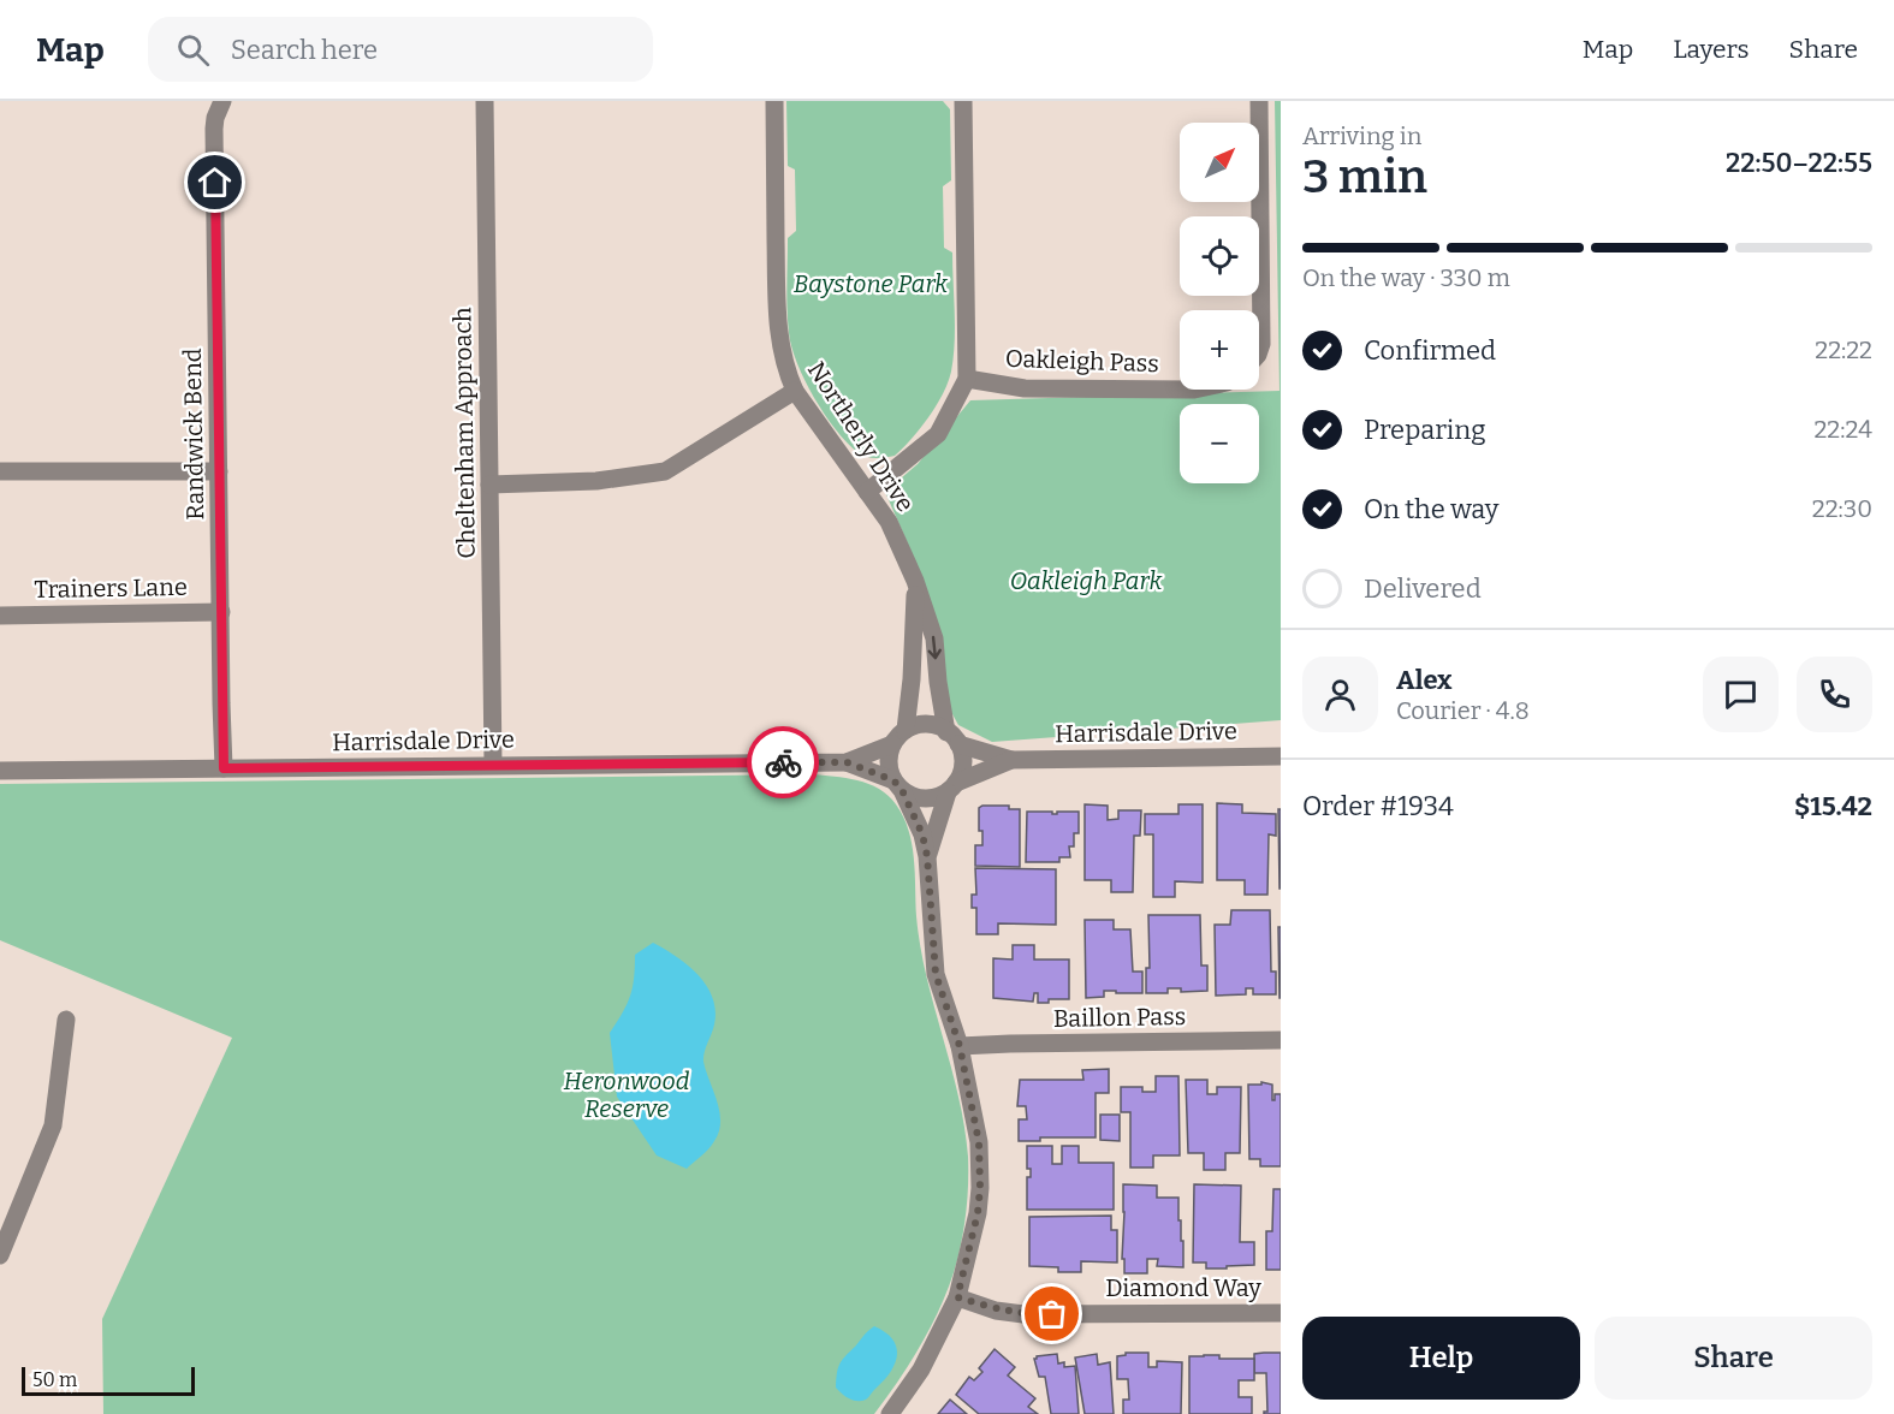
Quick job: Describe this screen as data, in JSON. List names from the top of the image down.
{
  "streets": {
    "street": [
      "Oakleigh Pass",
      "Cheltenham Approach",
      "Randwick Bend",
      "Northerly Drive",
      "Trainers Lane",
      "Harrisdale Drive",
      "Baillon Pass",
      "Diamond Way"
    ]
  },
  "crossings": [
    ["Cheltenham Approach", "Harrisdale Drive"],
    ["Randwick Bend", "Trainers Lane"],
    ["Randwick Bend", "Harrisdale Drive"],
    ["Northerly Drive", "Harrisdale Drive"]
  ],
  "parks": ["Baystone Park", "Oakleigh Park", "Heronwood Reserve"],
  "scale_bar": "50 m",
  "north": "top right",
  "page": {
    "header": "Map",
    "search": "Search here",
    "nav": ["Map", "Layers", "Share"],
    "heading": ["3 min", "Arriving in", "22:50–22:55"],
    "panel": [
      "Alex",
      "Courier · 4.8",
      "Order #1934",
      "$15.42"
    ],
    "map_buttons": ["+", "−"],
    "bar": "On the way · 330 m",
    "list": [
      ["Confirmed", "22:22"],
      ["Preparing", "22:24"],
      ["On the way", "22:30"],
      "Delivered"
    ],
    "buttons": ["Help", "Share"],
    "scale": "50 m"
  }
}
